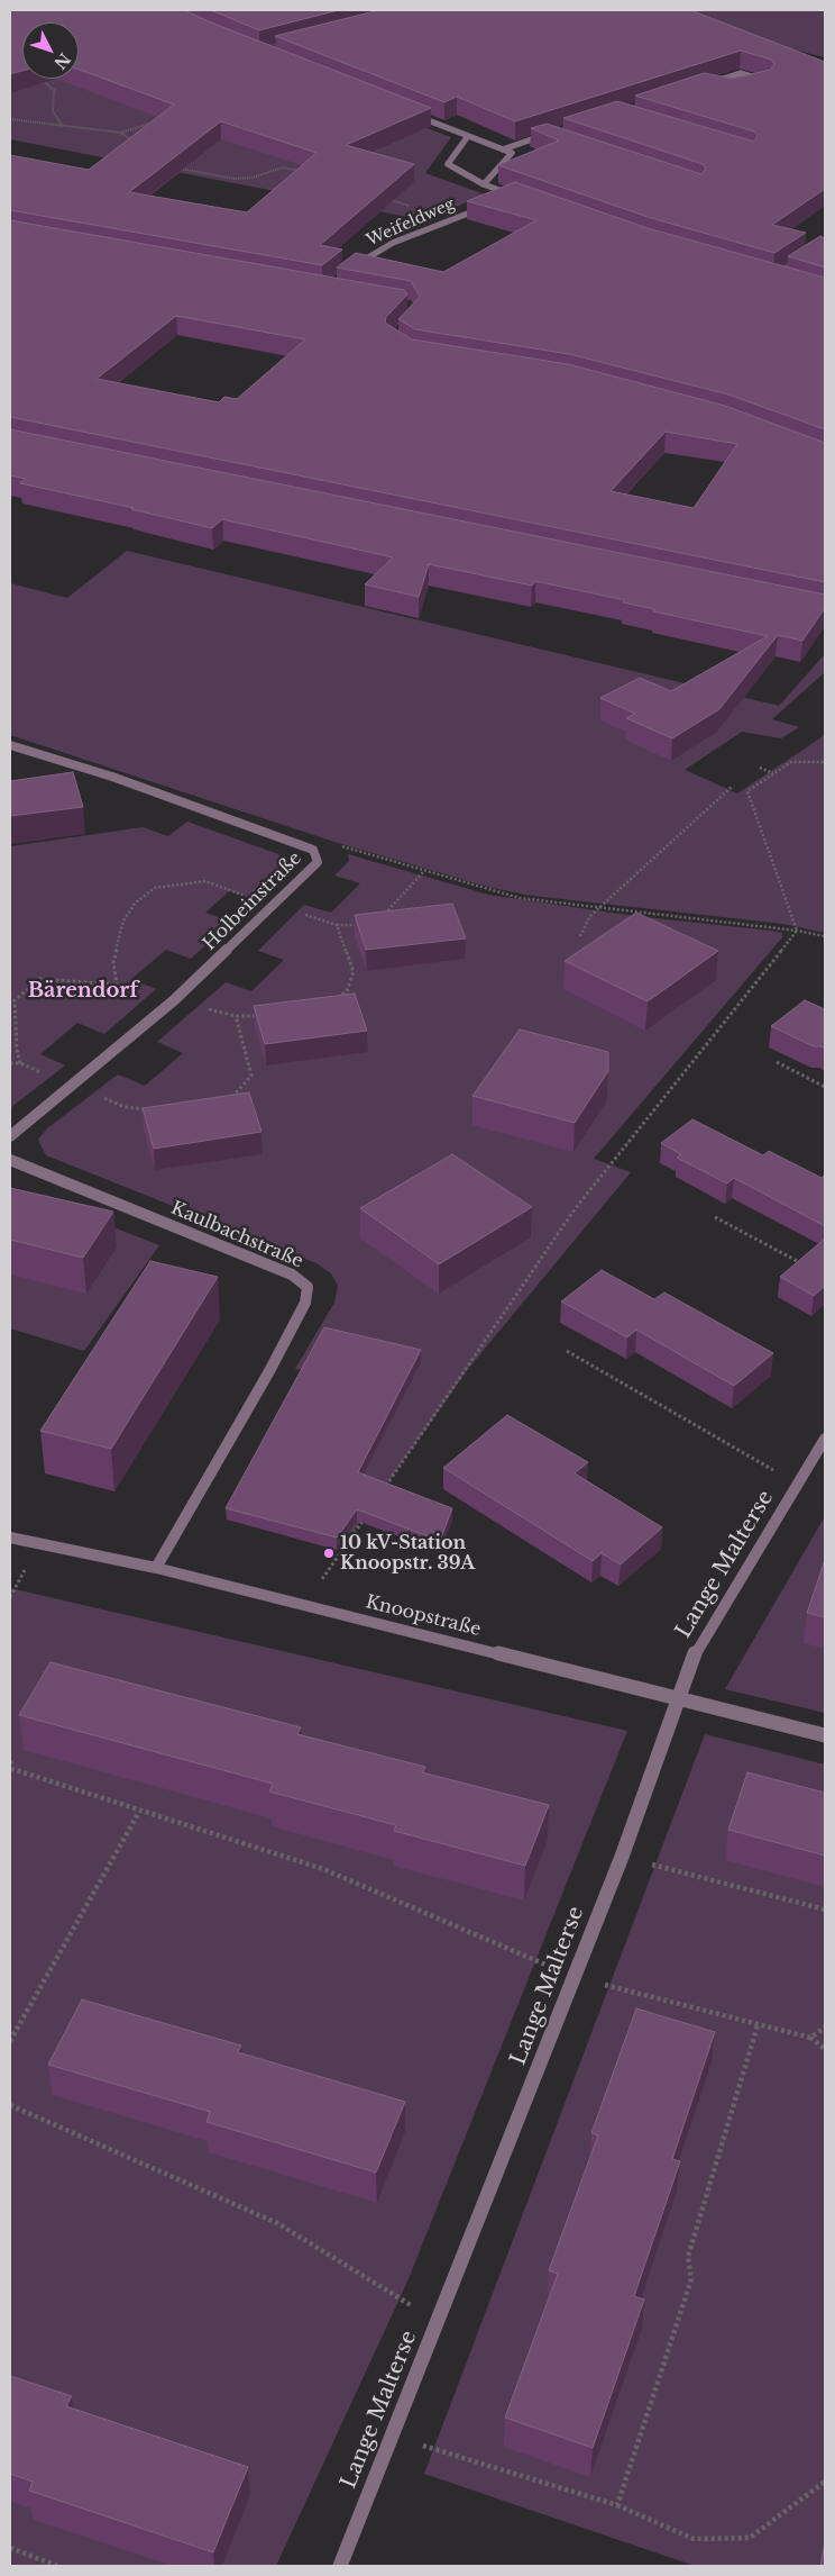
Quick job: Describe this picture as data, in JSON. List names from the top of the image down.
{
  "streets": {
    "street": [
      "Weifeldweg",
      "Holbeinstraße",
      "Kaulbachstraße",
      "Lange Malterse",
      "Knoopstraße"
    ]
  },
  "crossings": [
    ["Kaulbachstraße", "Knoopstraße"],
    ["Lange Malterse", "Knoopstraße"]
  ],
  "districts": ["Bärendorf"],
  "places": ["10 kV-Station Knoopstr. 39A"],
  "north": "bottom right"
}
